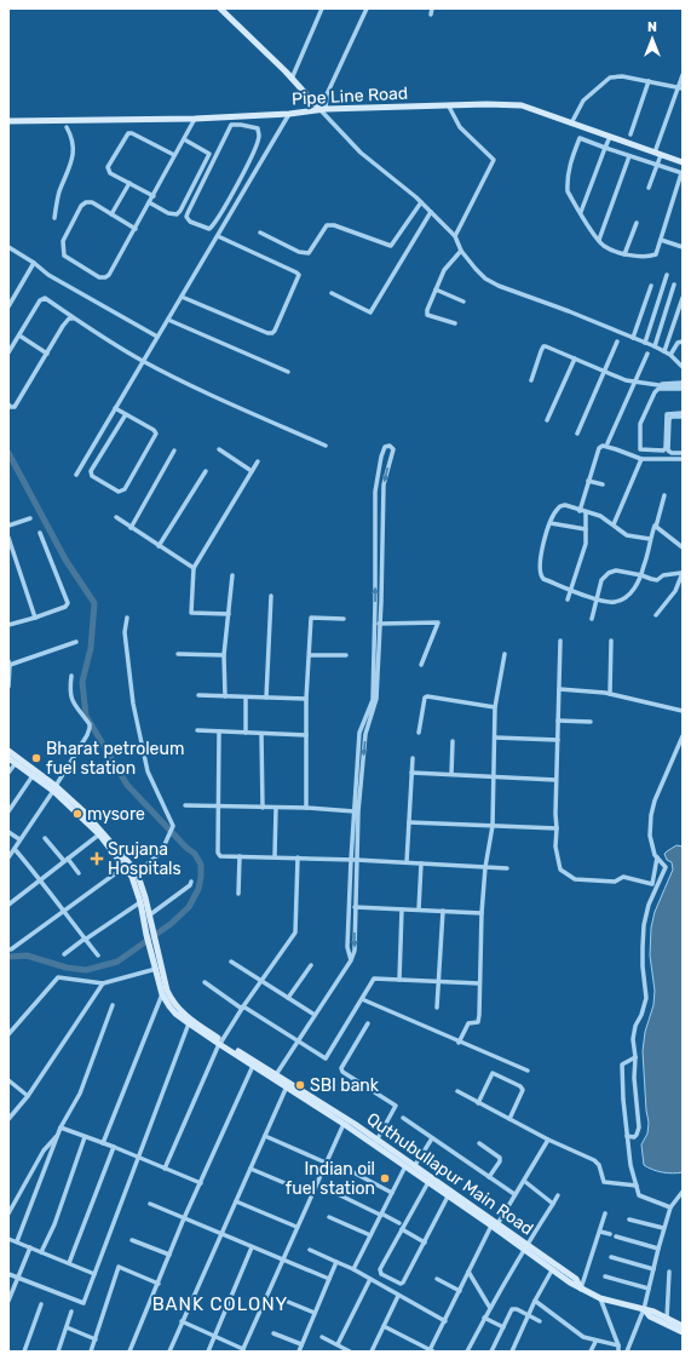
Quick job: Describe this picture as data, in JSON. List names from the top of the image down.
{
  "streets": {
    "main road": ["Pipe Line Road", "Quthubullapur Main Road"]
  },
  "districts": ["BANK COLONY"],
  "places": {
    "other": [
      "Bharat petroleum fuel station",
      "mysore",
      "SBI bank",
      "Indian oil fuel station"
    ],
    "health": ["Srujana Hospitals"]
  },
  "north": "top"
}
